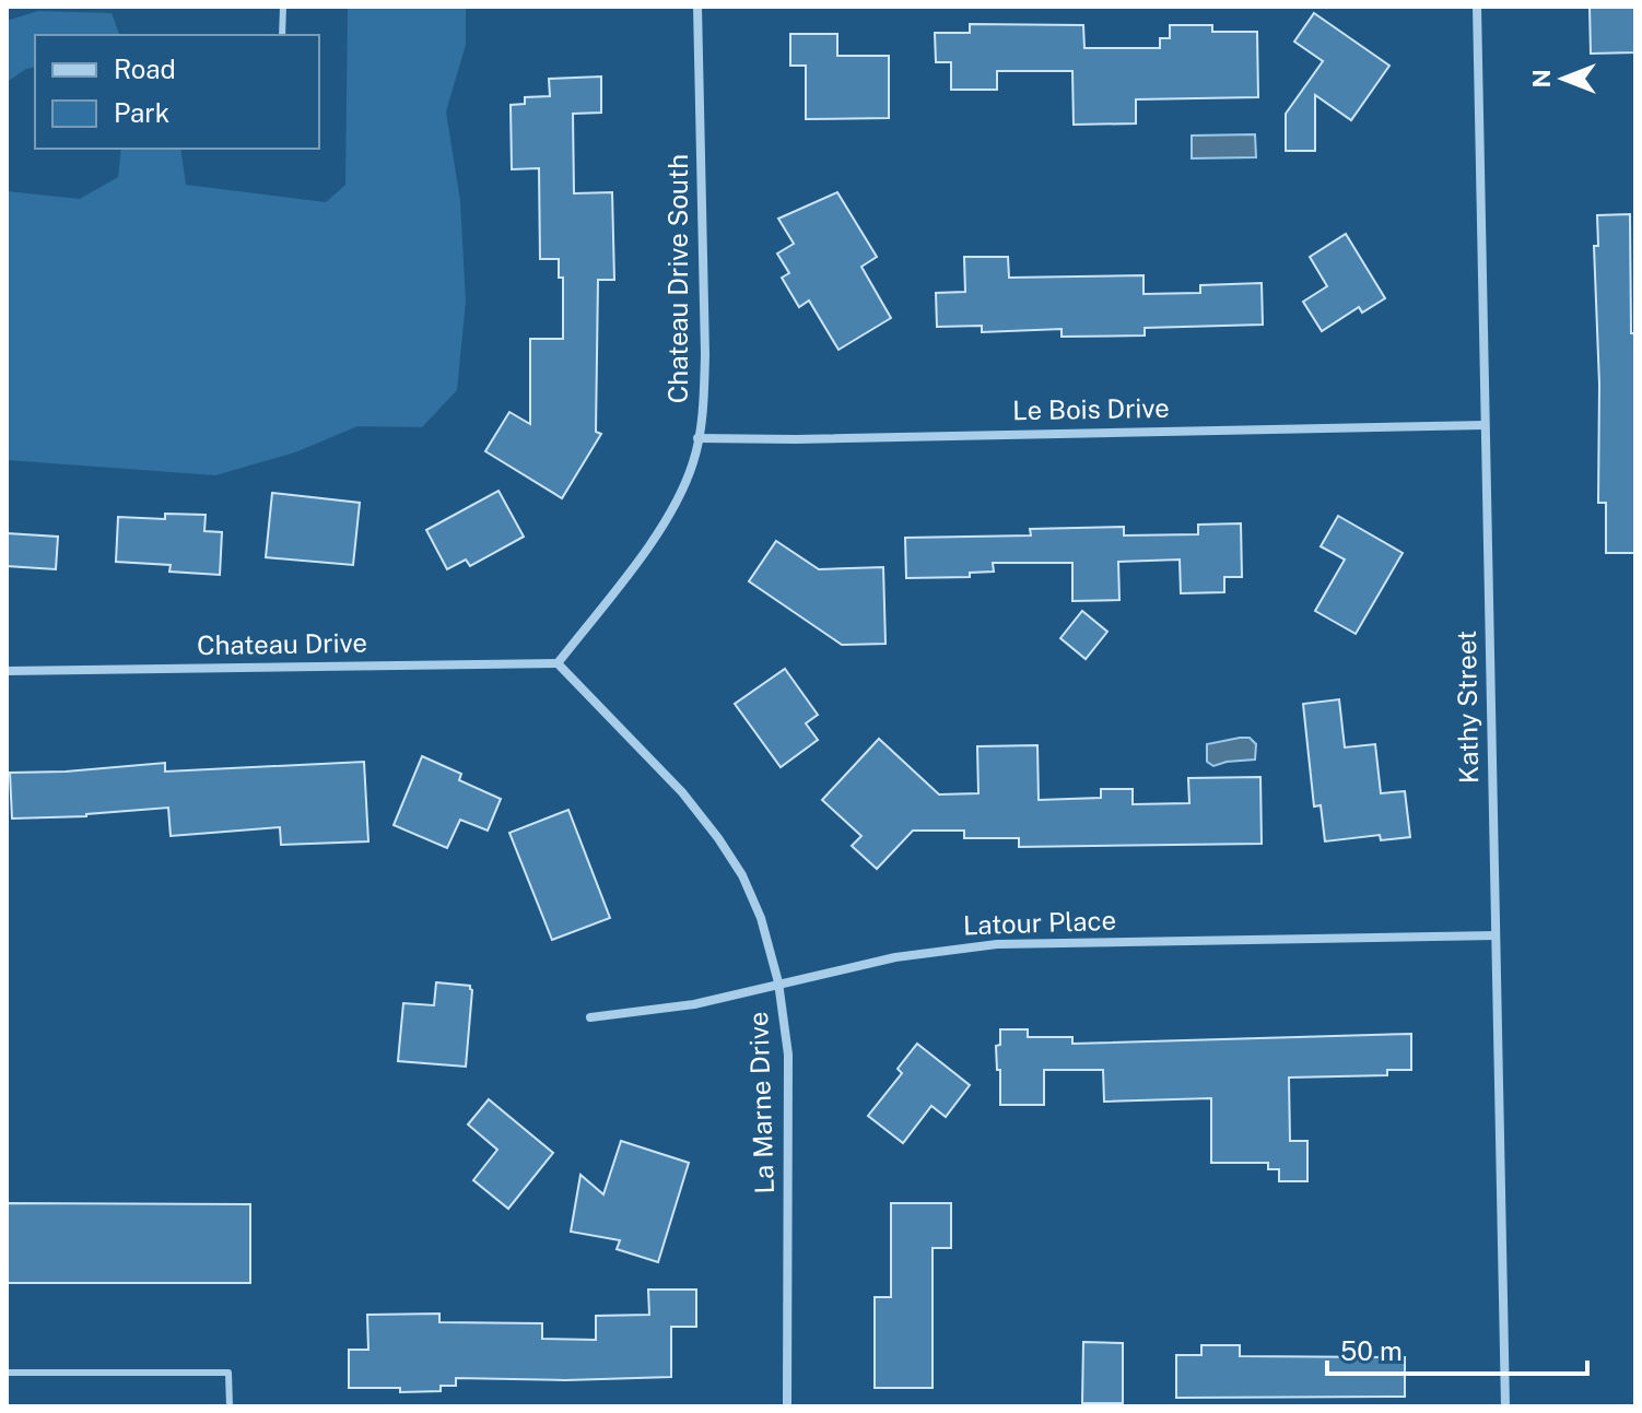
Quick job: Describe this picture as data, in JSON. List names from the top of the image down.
{
  "streets": {
    "street": [
      "Chateau Drive South",
      "Le Bois Drive",
      "Chateau Drive",
      "Kathy Street",
      "Latour Place",
      "La Marne Drive"
    ]
  },
  "crossings": [
    ["Chateau Drive South", "Le Bois Drive"],
    ["Chateau Drive South", "Chateau Drive"],
    ["Chateau Drive South", "La Marne Drive"],
    ["Le Bois Drive", "Kathy Street"],
    ["Chateau Drive", "La Marne Drive"],
    ["Kathy Street", "Latour Place"],
    ["Latour Place", "La Marne Drive"]
  ],
  "legend": ["Road", "Park"],
  "scale_bar": "50 m",
  "north": "left"
}
